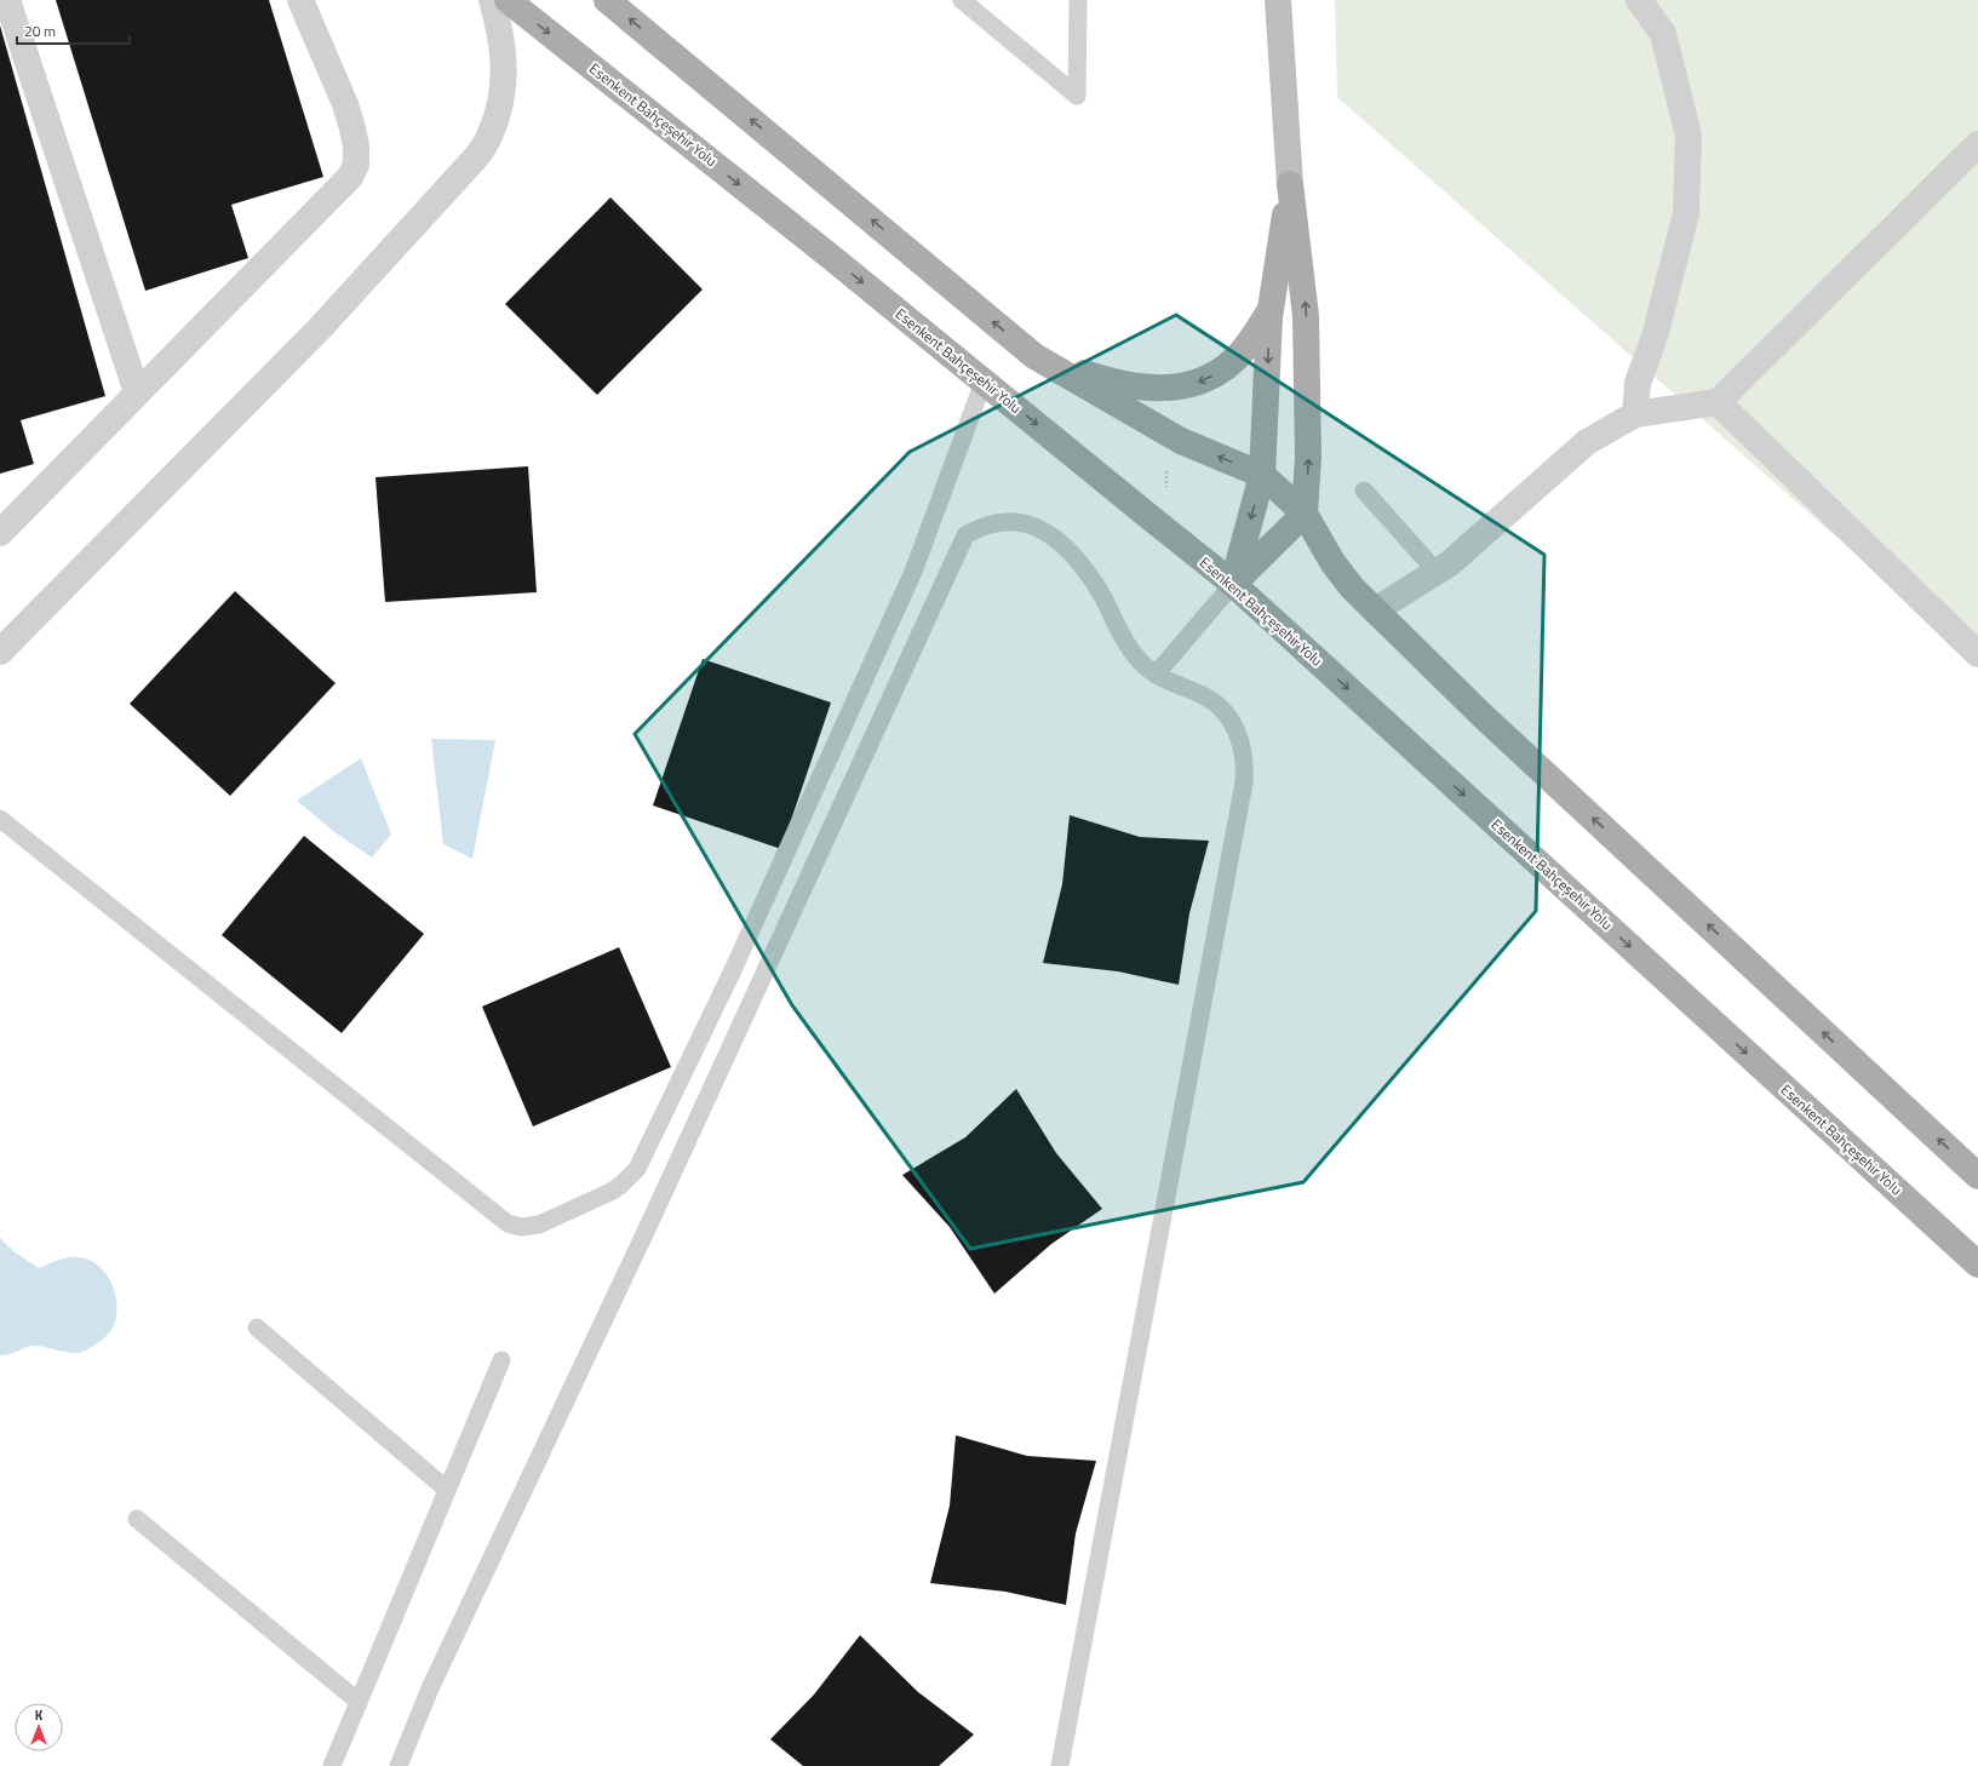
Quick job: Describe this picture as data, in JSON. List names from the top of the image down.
{
  "streets": {
    "main road": ["Esenkent Bahçeşehir Yolu"]
  },
  "scale_bar": "20 m",
  "north": "top"
}
